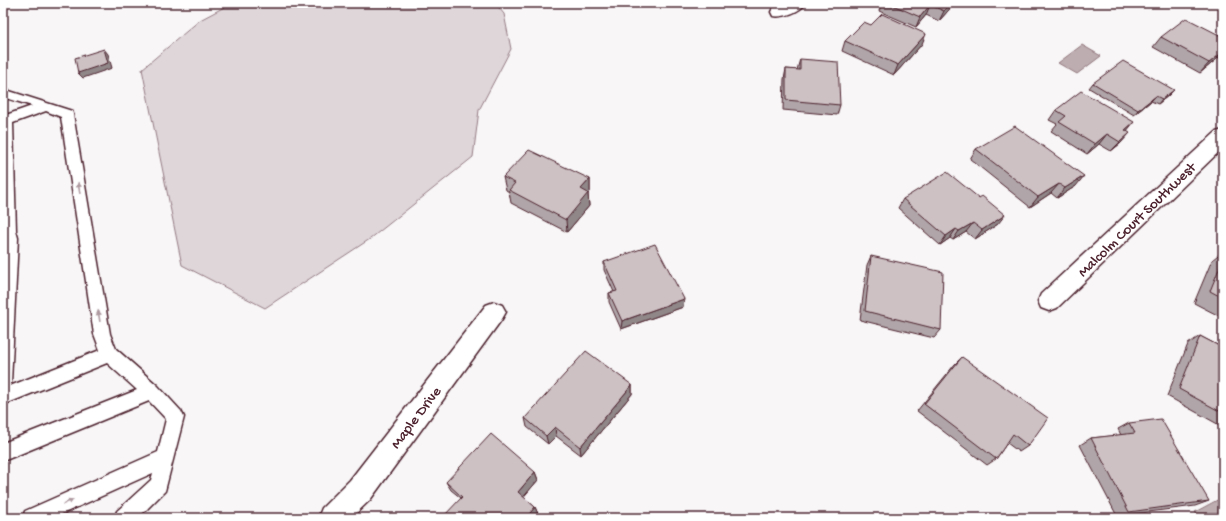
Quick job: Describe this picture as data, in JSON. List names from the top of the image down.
{
  "streets": {
    "street": ["Malcolm Court Southwest", "Maple Drive"]
  }
}
